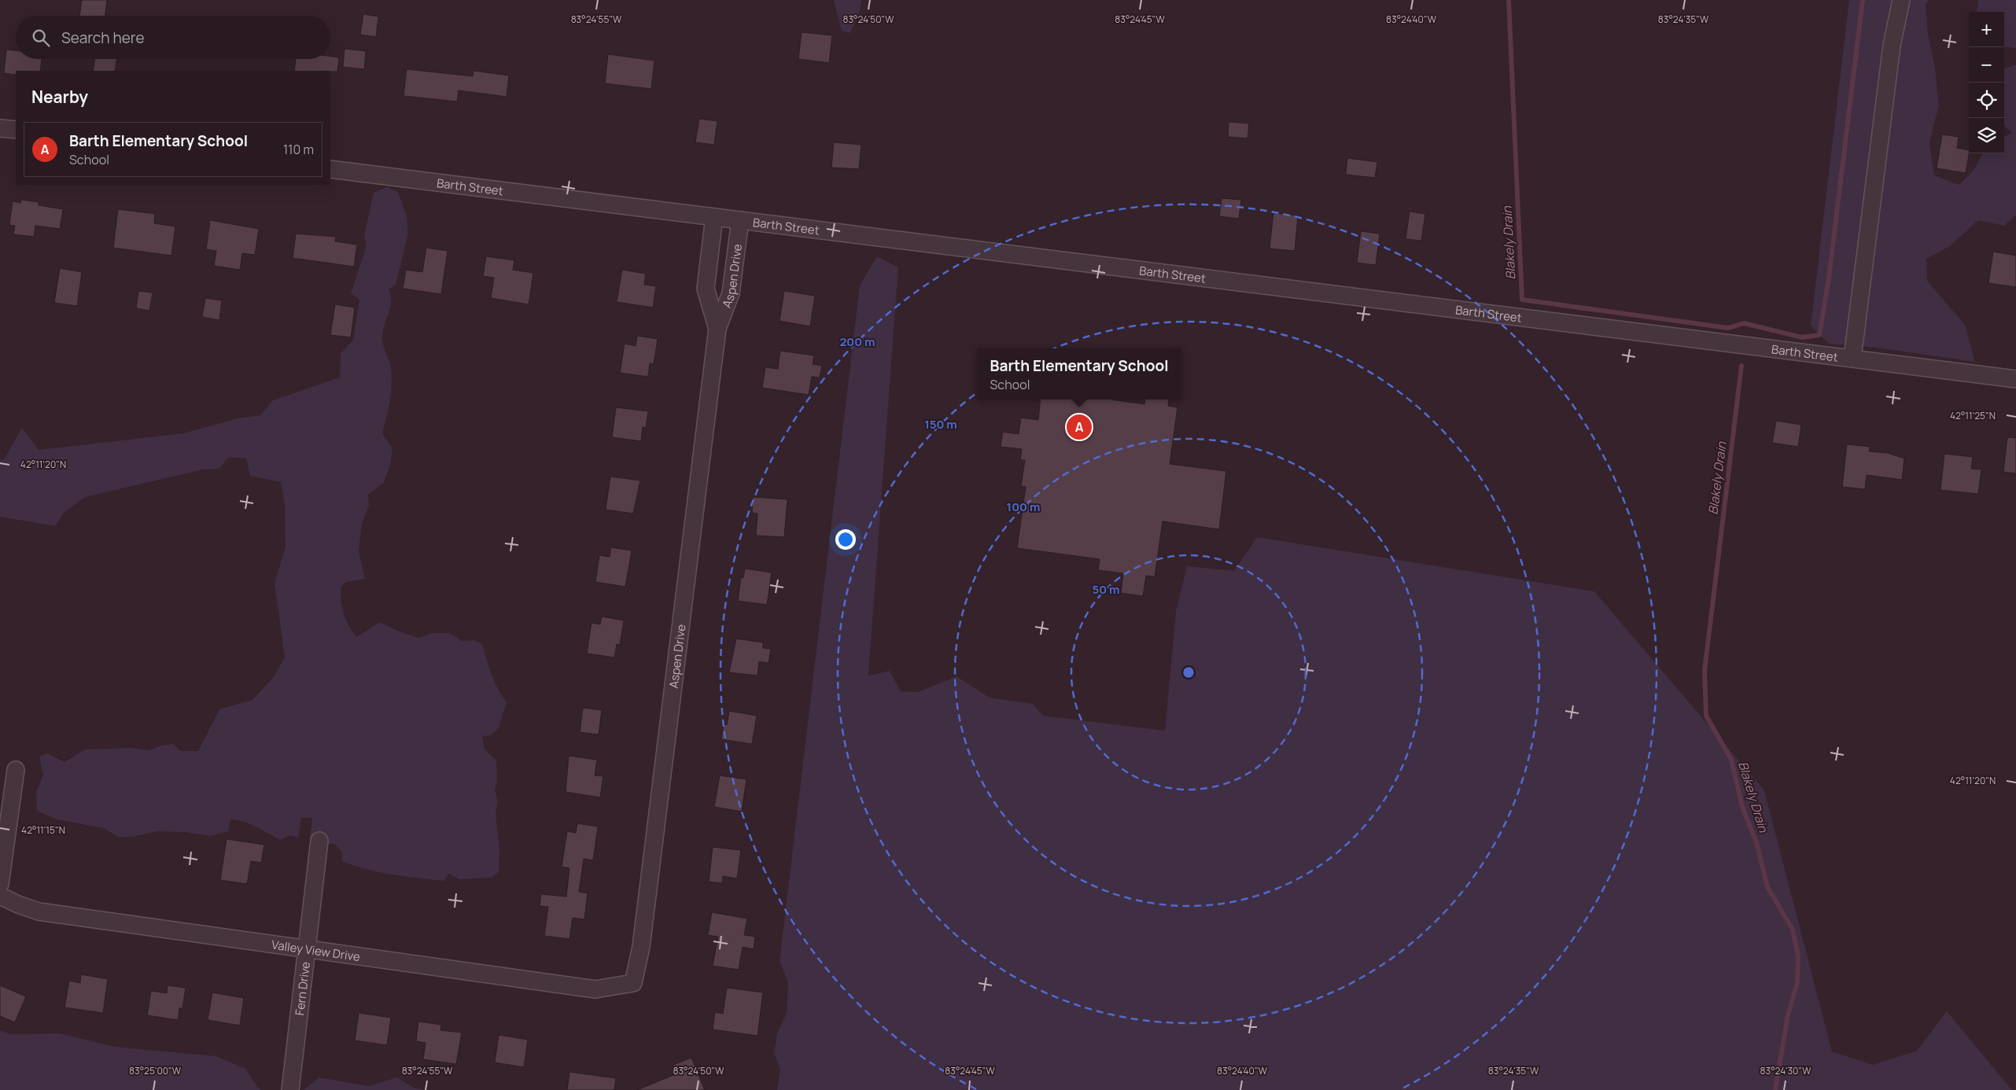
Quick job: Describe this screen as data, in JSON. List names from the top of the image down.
{
  "streets": {
    "street": [
      "Barth Street",
      "Aspen Drive",
      "Valley View Drive",
      "Fern Drive"
    ]
  },
  "crossings": [
    ["Barth Street", "Aspen Drive"],
    ["Aspen Drive", "Valley View Drive"],
    ["Valley View Drive", "Fern Drive"]
  ],
  "water": ["Blakely Drain"],
  "page": {
    "map_buttons": ["+", "−"],
    "search": "Search here",
    "heading": "Nearby",
    "list": [
      {
        "mark": "A",
        "name": "Barth Elementary School",
        "note": "School",
        "value": "110 m"
      }
    ],
    "popup": ["Barth Elementary School", "School"],
    "pins": "A"
  },
  "coordinates": [
    "83°24'55\"W",
    "83°24'50\"W",
    "83°24'45\"W",
    "83°24'40\"W",
    "83°24'35\"W",
    "42°11'25\"N",
    "42°11'20\"N",
    "42°11'15\"N",
    "83°25'00\"W",
    "83°24'30\"W"
  ],
  "rings": [
    "200 m",
    "150 m",
    "100 m",
    "50 m"
  ]
}
